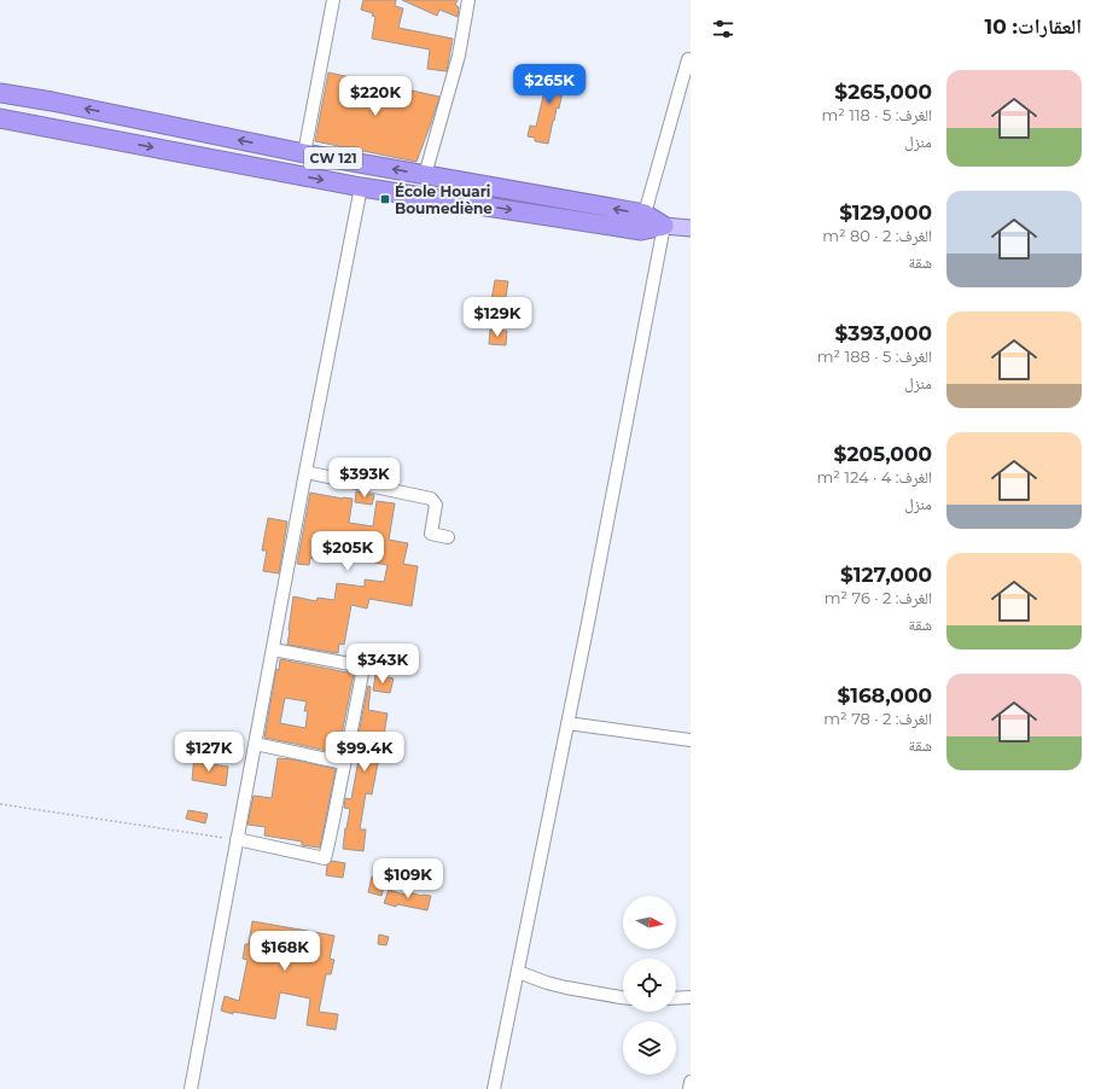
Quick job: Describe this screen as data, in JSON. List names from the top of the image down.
{
  "streets": {
    "highway": ["CW 121"]
  },
  "places": {
    "transit": ["École Houari Boumediène"]
  },
  "north": "right",
  "page": {
    "heading": "العقارات: 10",
    "list": [
      {
        "name": "$265,000",
        "note": "الغرف: 5 · 118 m² · منزل"
      },
      {
        "name": "$129,000",
        "note": "الغرف: 2 · 80 m² · شقة"
      },
      {
        "name": "$393,000",
        "note": "الغرف: 5 · 188 m² · منزل"
      },
      {
        "name": "$205,000",
        "note": "الغرف: 4 · 124 m² · منزل"
      },
      {
        "name": "$127,000",
        "note": "الغرف: 2 · 76 m² · شقة"
      },
      {
        "name": "$168,000",
        "note": "الغرف: 2 · 78 m² · شقة"
      }
    ],
    "price": [
      "$265K",
      "$220K",
      "$129K",
      "$393K",
      "$205K",
      "$343K",
      "$127K",
      "$99.4K",
      "$109K",
      "$168K"
    ]
  }
}
